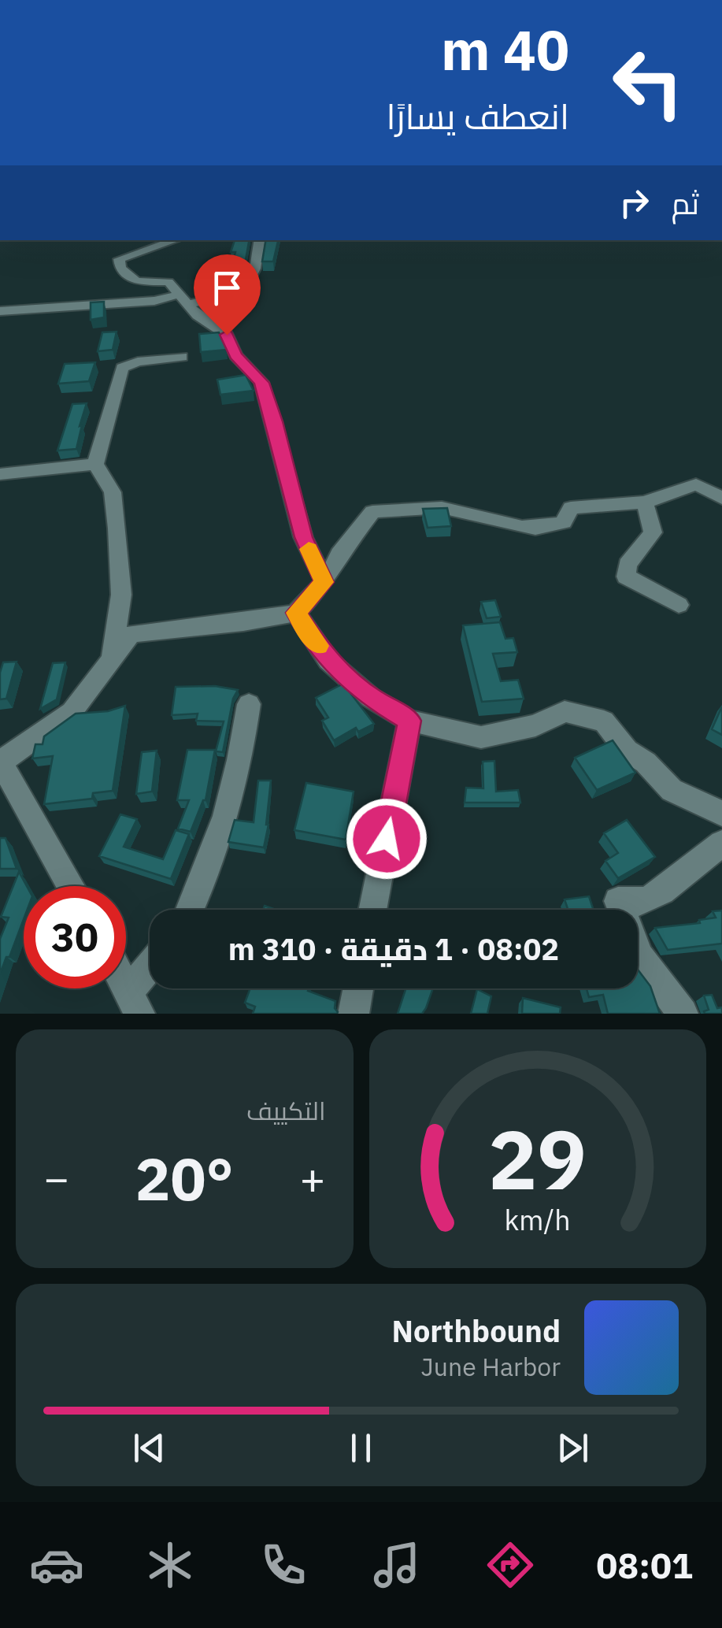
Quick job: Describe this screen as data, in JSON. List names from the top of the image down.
{
  "page": {
    "turn": ["40 m", "انعطف يسارًا"],
    "then": "ثم",
    "limit": "30",
    "trip": "08:02 · 1 دقيقة · 310 m",
    "tile": "التكييف",
    "heat": ["−", "20°", "+"],
    "song": ["Northbound", "June Harbor"],
    "tabs": "08:01",
    "gauge": ["29", "km/h"]
  }
}
